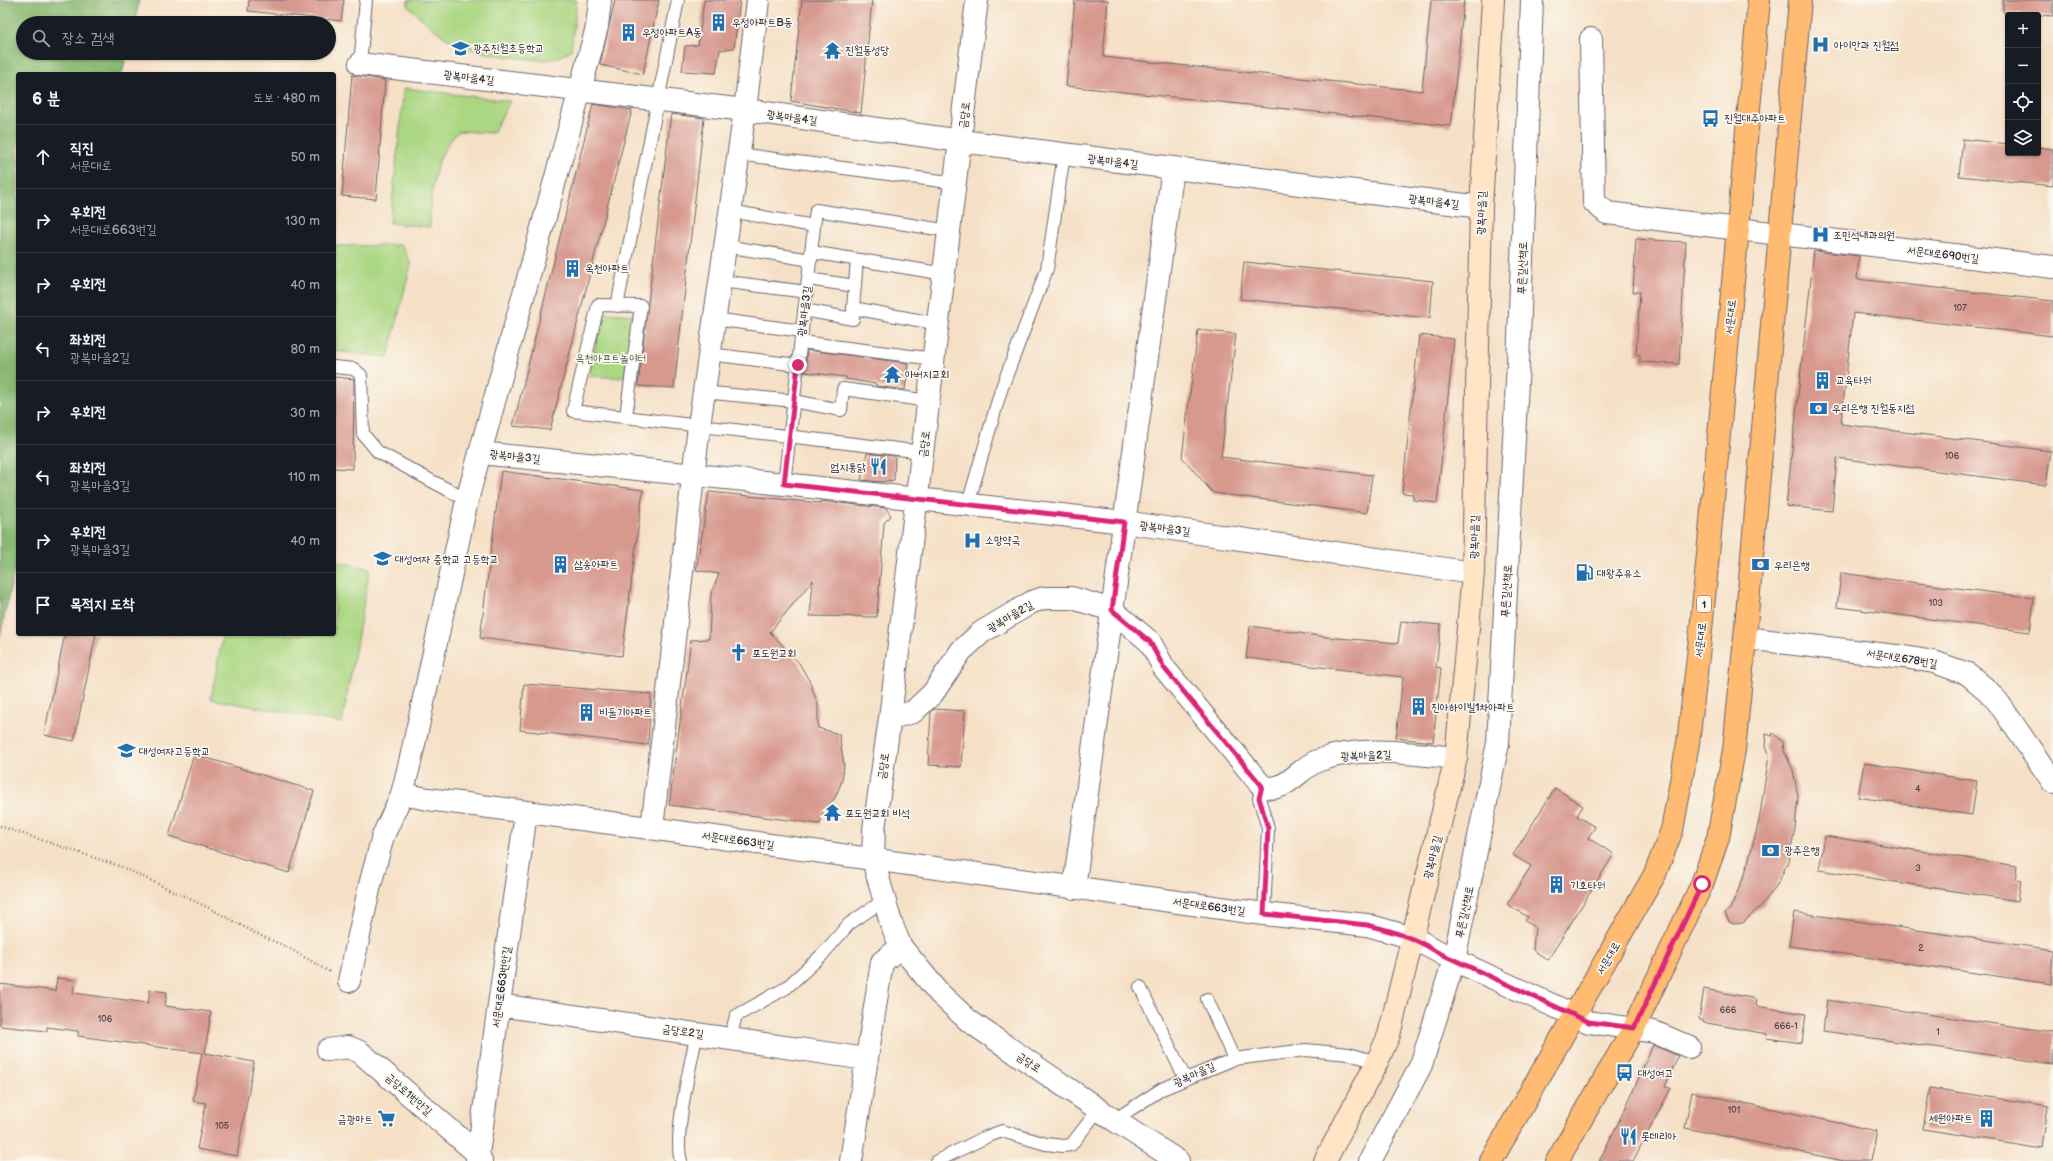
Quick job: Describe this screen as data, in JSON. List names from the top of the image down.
{
  "streets": {
    "main road": ["서문대로", "1"],
    "street": [
      "광복마을4길",
      "금당로",
      "광복마을길",
      "서문대로690번길",
      "푸른길산책로",
      "광복마을3길",
      "광복마을2길",
      "서문대로678번길",
      "서문대로663번길",
      "서문대로663번안길",
      "금당로2길",
      "금당로1번안길"
    ]
  },
  "crossings": [
    ["광복마을4길", "금당로"],
    ["광복마을4길", "광복마을길"],
    ["금당로", "광복마을길"],
    ["금당로", "광복마을3길"],
    ["금당로", "광복마을2길"],
    ["금당로", "서문대로663번길"],
    ["광복마을길", "광복마을3길"],
    ["광복마을길", "광복마을2길"],
    ["광복마을길", "서문대로663번길"],
    ["서문대로690번길", "서문대로"],
    ["푸른길산책로", "서문대로663번길"],
    ["서문대로", "서문대로663번길"],
    ["서문대로663번길", "서문대로663번안길"],
    ["서문대로663번안길", "금당로2길"],
    ["서문대로663번안길", "금당로1번안길"]
  ],
  "parks": ["옥천아프트놀이터"],
  "places": {
    "building": [
      "우정아파트B동",
      "우정아파트A동",
      "옥천아파트",
      "교육타워",
      "삼송아파트",
      "진아하이빌1차아파트",
      "비둘기아파트",
      "기호타워",
      "세원아파트"
    ],
    "hospital": ["아이안과 진월점", "조민석내과의원", "소망약국"],
    "school or university": ["광주진월초등학교", "대성여자 중학교 고등학교", "대성여자고등학교"],
    "temple": ["진월동성당", "아버지교회", "포도원교회 비석"],
    "bus stop": ["진월대주아파트", "대성여고"],
    "bank": ["우리은행 진월동지점", "우리은행", "광주은행"],
    "restaurant": ["엄지통닭", "롯데리아"],
    "fuel station": ["대왕주유소"],
    "church": ["포도원교회"],
    "supermarket": ["금광마트"]
  },
  "house_numbers": [
    "107",
    "106",
    "103",
    "4",
    "3",
    "2",
    "666",
    "106",
    "666-1",
    "1",
    "101",
    "105"
  ],
  "page": {
    "map_buttons": ["+", "−"],
    "search": "장소 검색",
    "heading": ["6 분", "도보 · 480 m"],
    "list": [
      ["직진", "서문대로", "50 m"],
      ["우회전", "서문대로663번길", "130 m"],
      ["우회전", "40 m"],
      ["좌회전", "광복마을2길", "80 m"],
      ["우회전", "30 m"],
      ["좌회전", "광복마을3길", "110 m"],
      ["우회전", "광복마을3길", "40 m"],
      "목적지 도착"
    ]
  }
}
